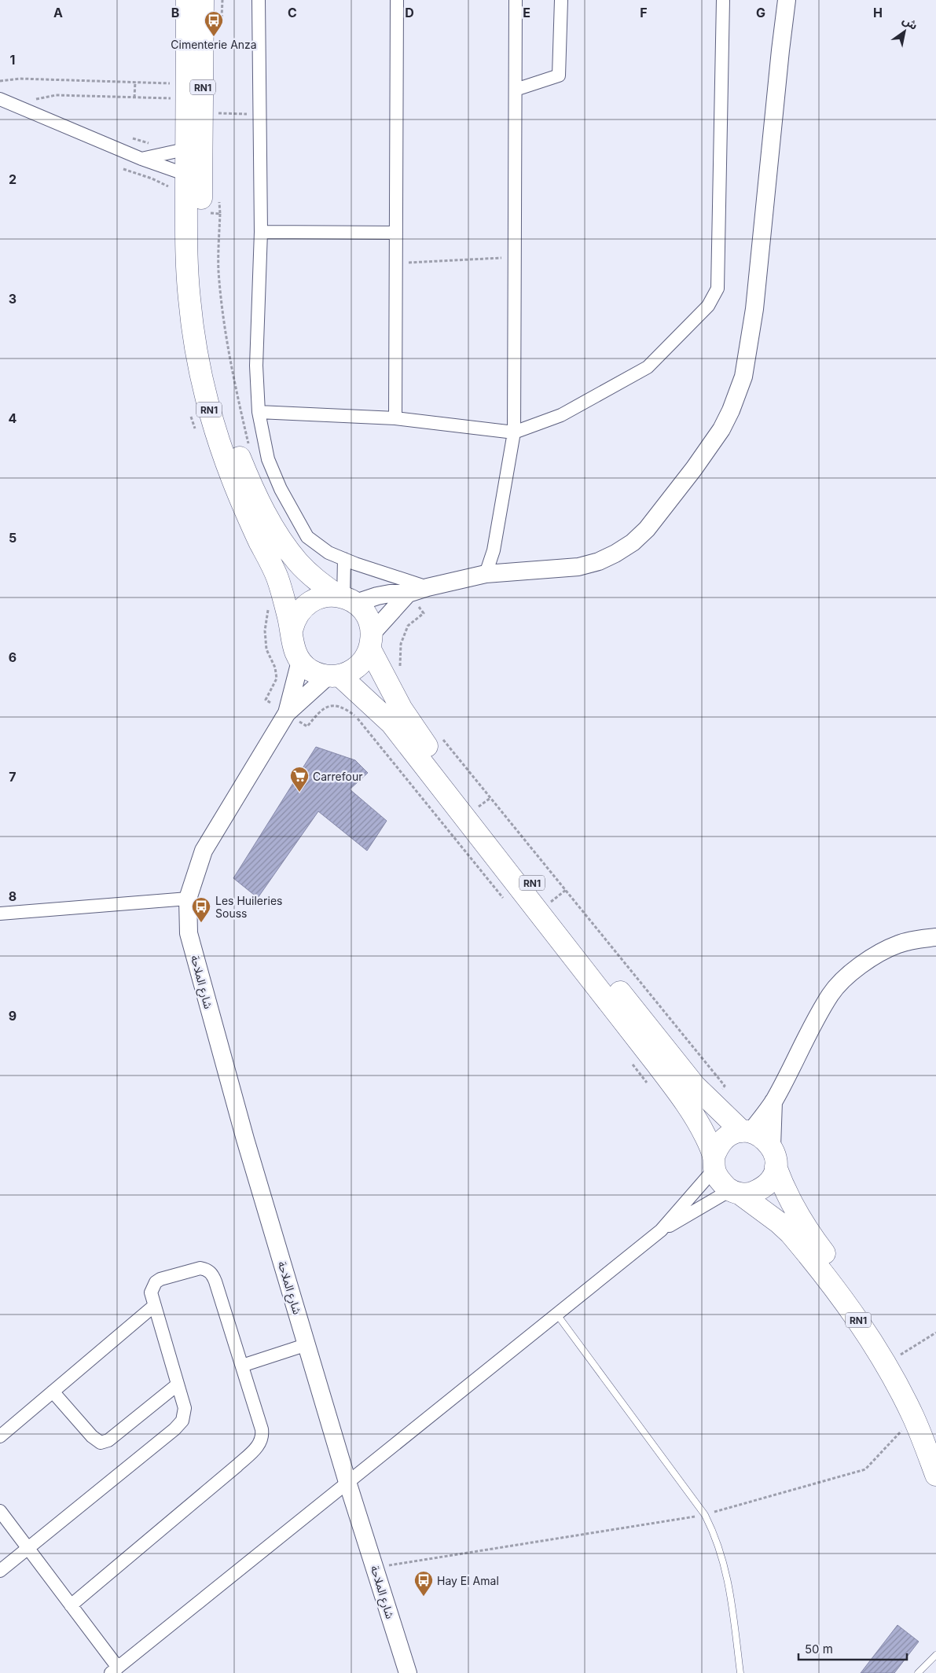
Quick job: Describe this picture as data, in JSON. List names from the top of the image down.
{
  "streets": {
    "highway": ["RN1"],
    "street": ["شارع الملاحة"]
  },
  "places": {
    "bus stop": ["Cimenterie Anza", "Les Huileries Souss", "Hay El Amal"],
    "supermarket": ["Carrefour"]
  },
  "scale_bar": "50 m",
  "north": "top right",
  "grid": {
    "columns": [
      "A",
      "B",
      "C",
      "D",
      "E",
      "F",
      "G",
      "H"
    ],
    "rows": [
      "1",
      "2",
      "3",
      "4",
      "5",
      "6",
      "7",
      "8",
      "9"
    ]
  }
}
